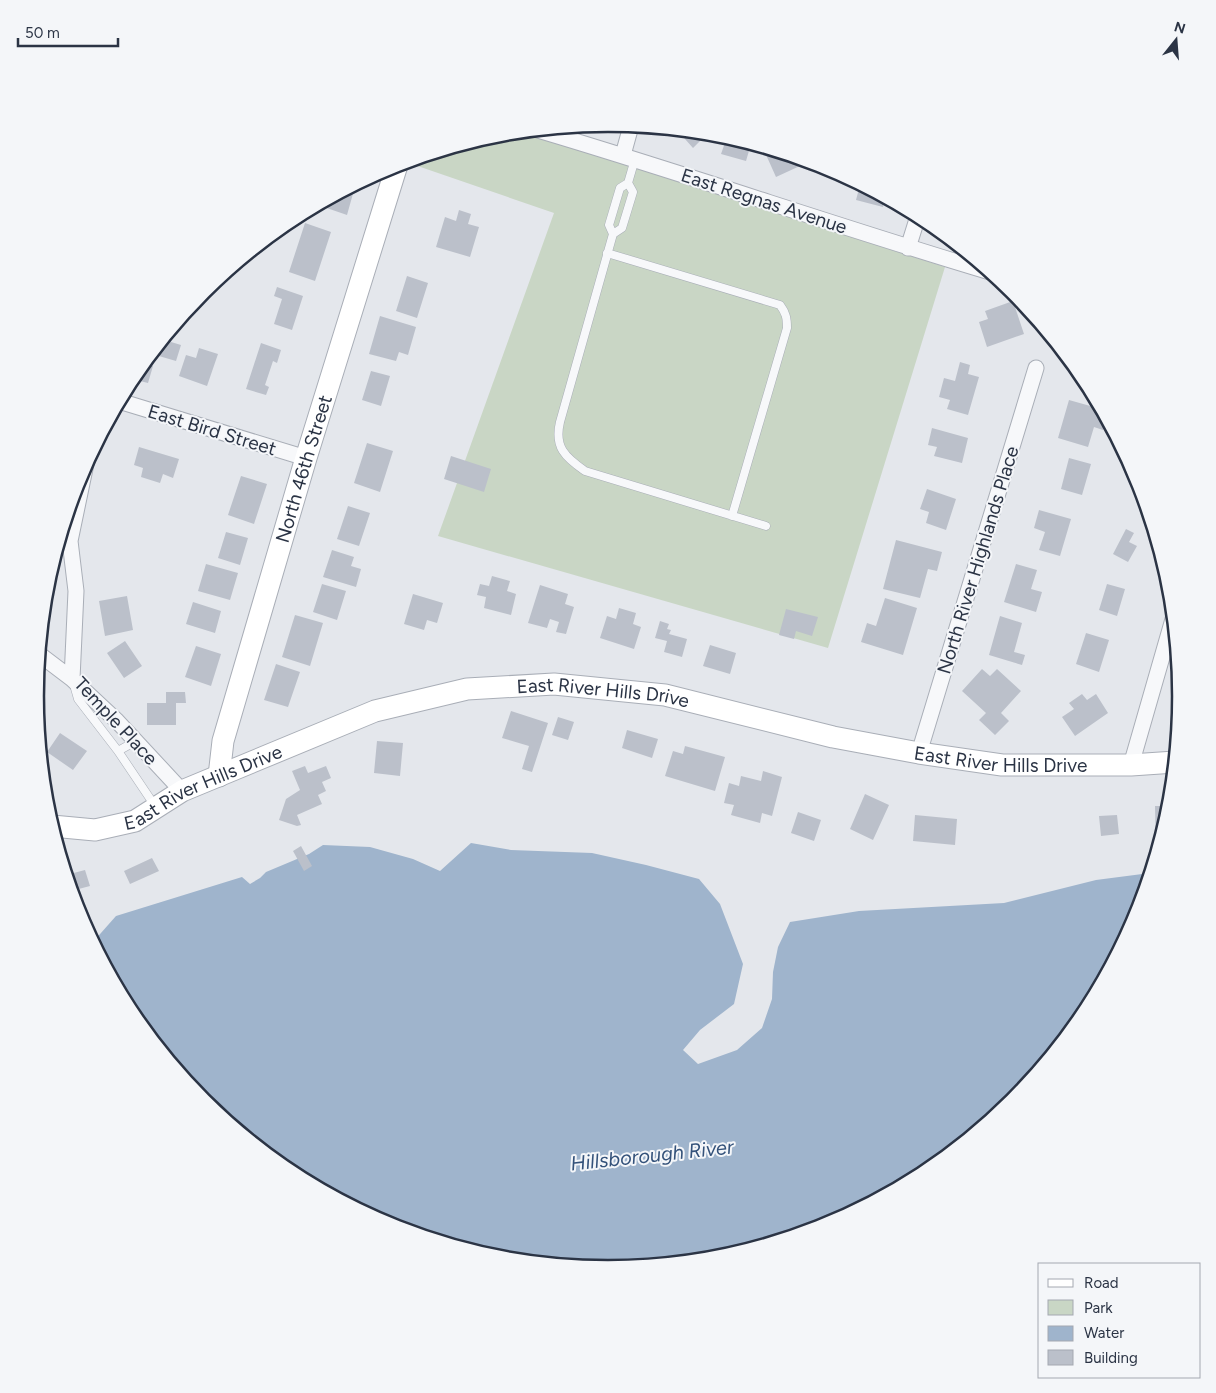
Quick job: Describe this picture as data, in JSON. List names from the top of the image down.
{
  "streets": {
    "street": [
      "East Regnas Avenue",
      "East Bird Street",
      "North 46th Street",
      "North River Highlands Place",
      "East River Hills Drive",
      "Temple Place"
    ]
  },
  "crossings": [
    ["East Bird Street", "North 46th Street"],
    ["North 46th Street", "East River Hills Drive"],
    ["North River Highlands Place", "East River Hills Drive"],
    ["East River Hills Drive", "Temple Place"]
  ],
  "water": ["Hillsborough River"],
  "legend": [
    "Road",
    "Park",
    "Water",
    "Building"
  ],
  "scale_bar": "50 m",
  "north": "top"
}
